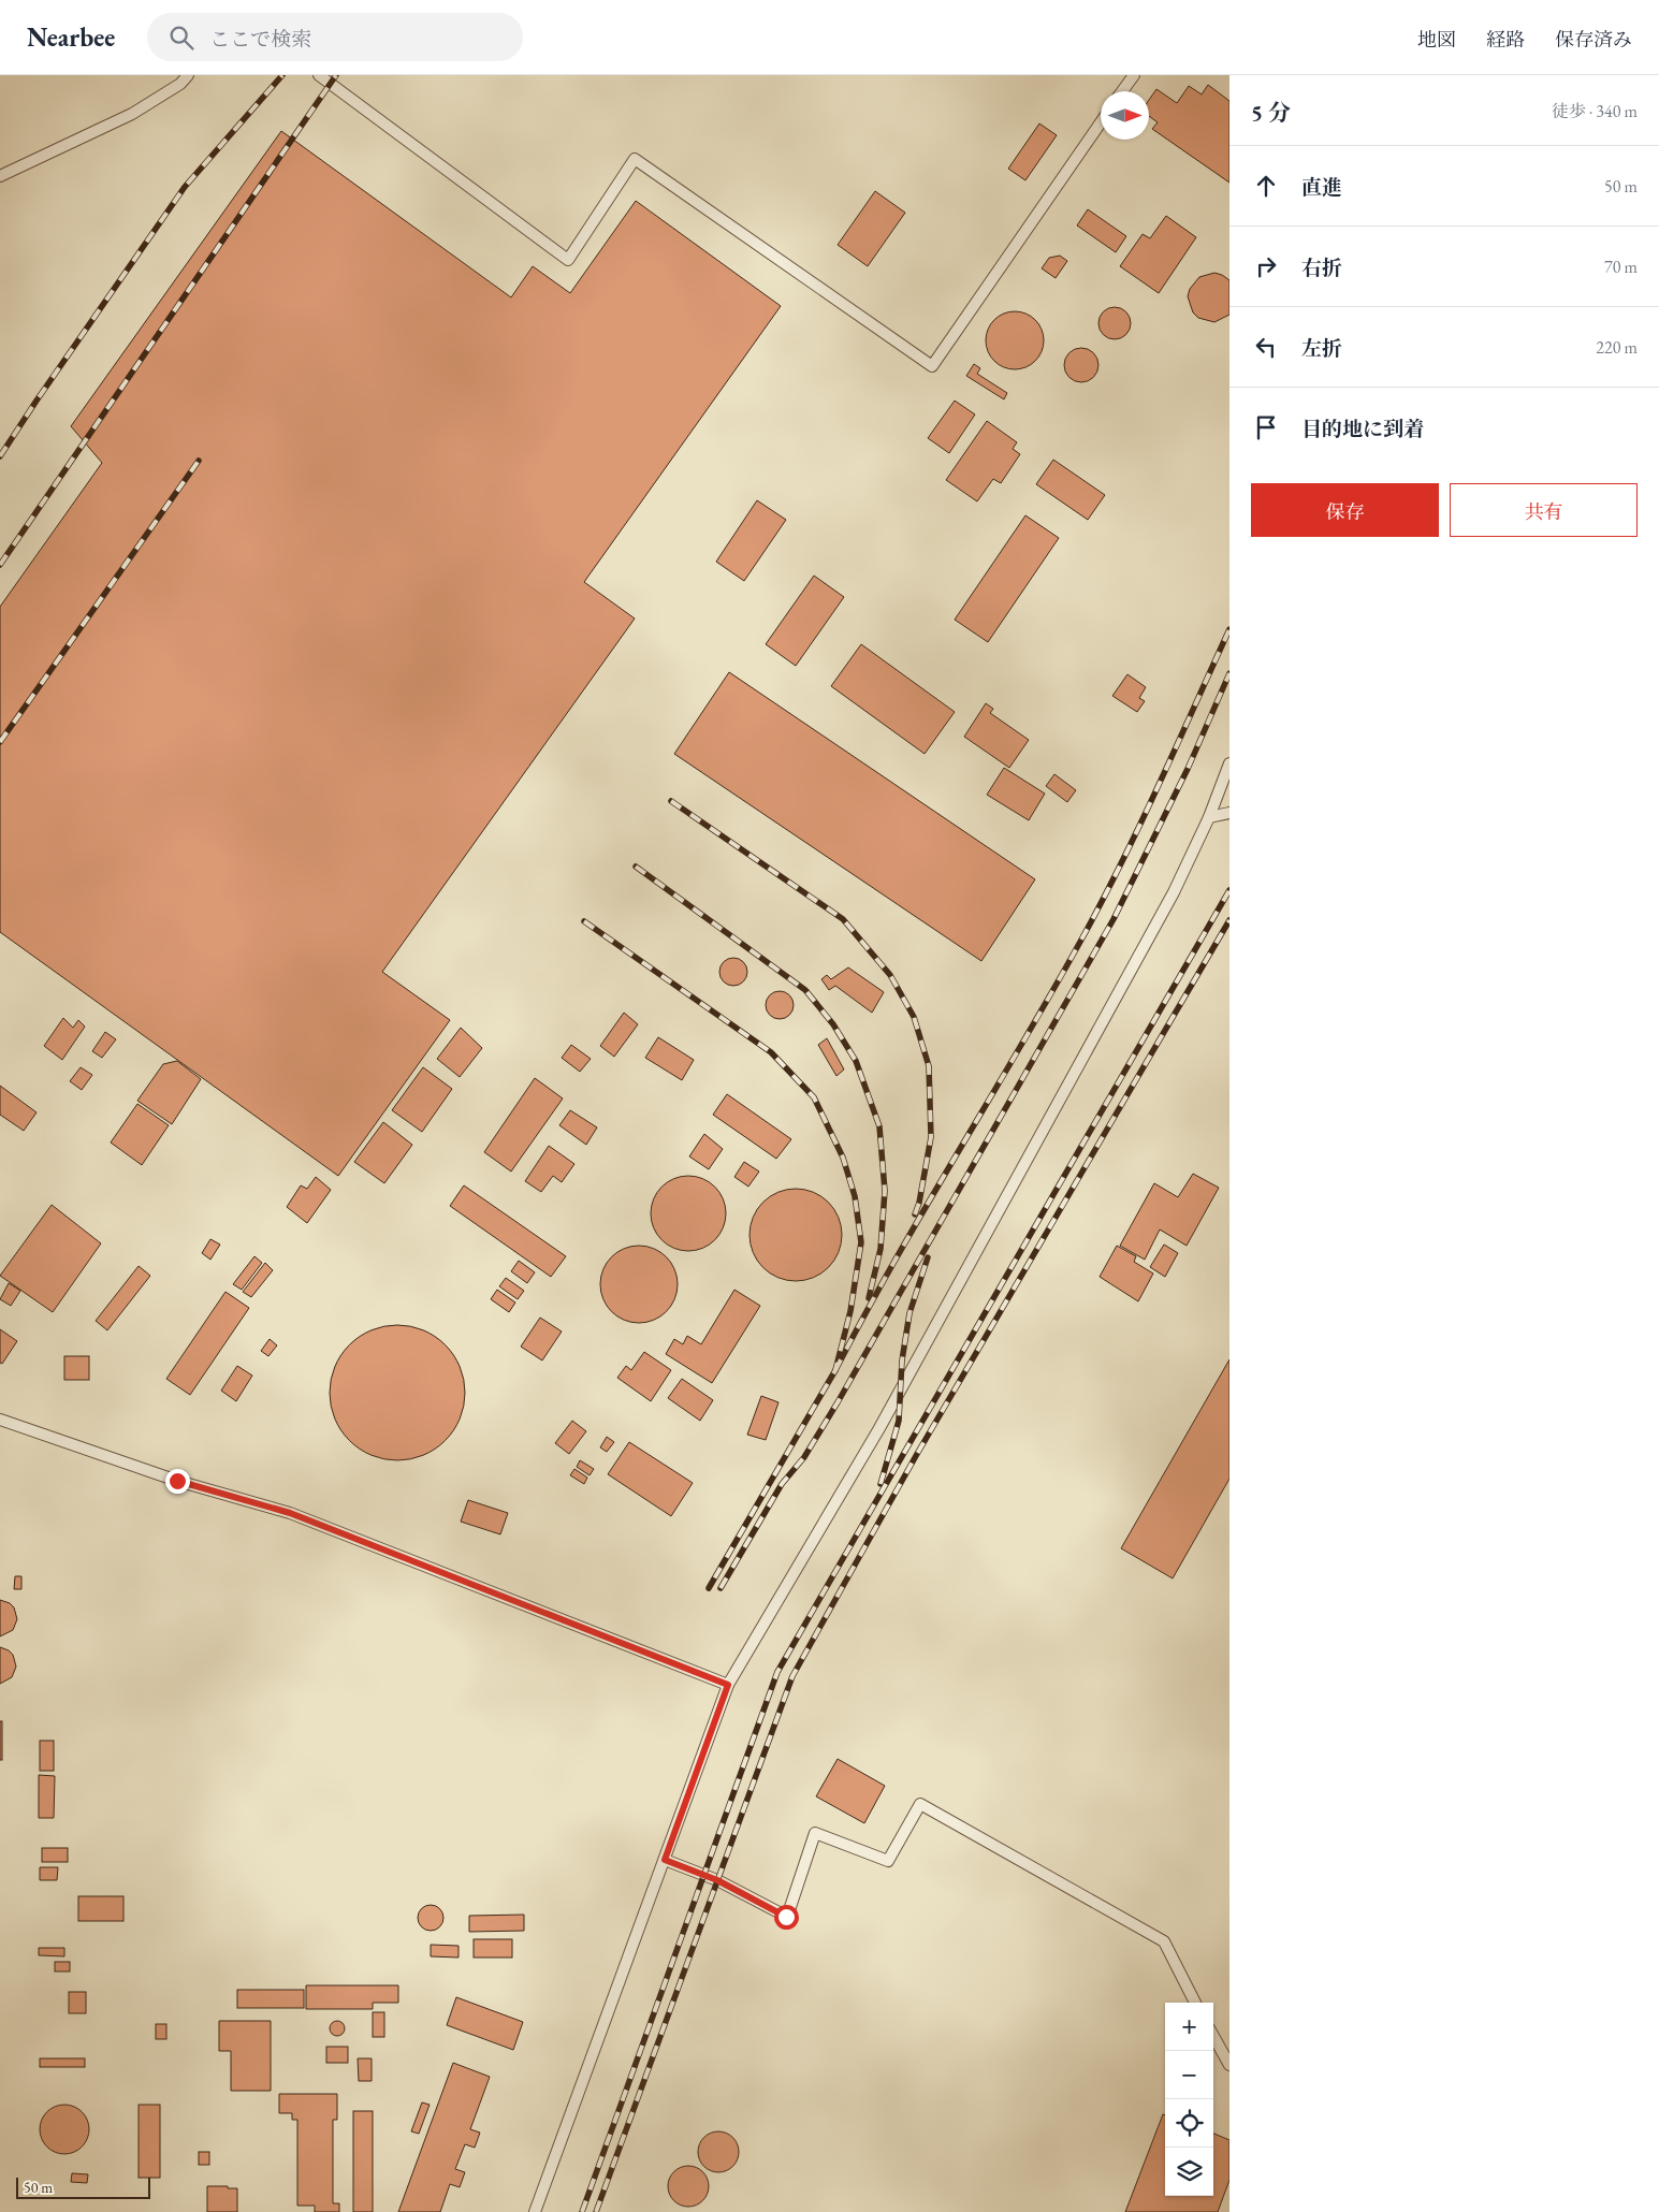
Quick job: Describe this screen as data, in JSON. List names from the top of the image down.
{
  "scale_bar": "50 m",
  "north": "right",
  "page": {
    "header": "Nearbee",
    "search": "ここで検索",
    "nav": ["地図", "経路", "保存済み"],
    "heading": ["5 分", "徒歩 · 340 m"],
    "list": [
      ["直進", "50 m"],
      ["右折", "70 m"],
      ["左折", "220 m"],
      "目的地に到着"
    ],
    "buttons": ["保存", "共有"],
    "map_buttons": ["+", "−"],
    "scale": "50 m"
  }
}
